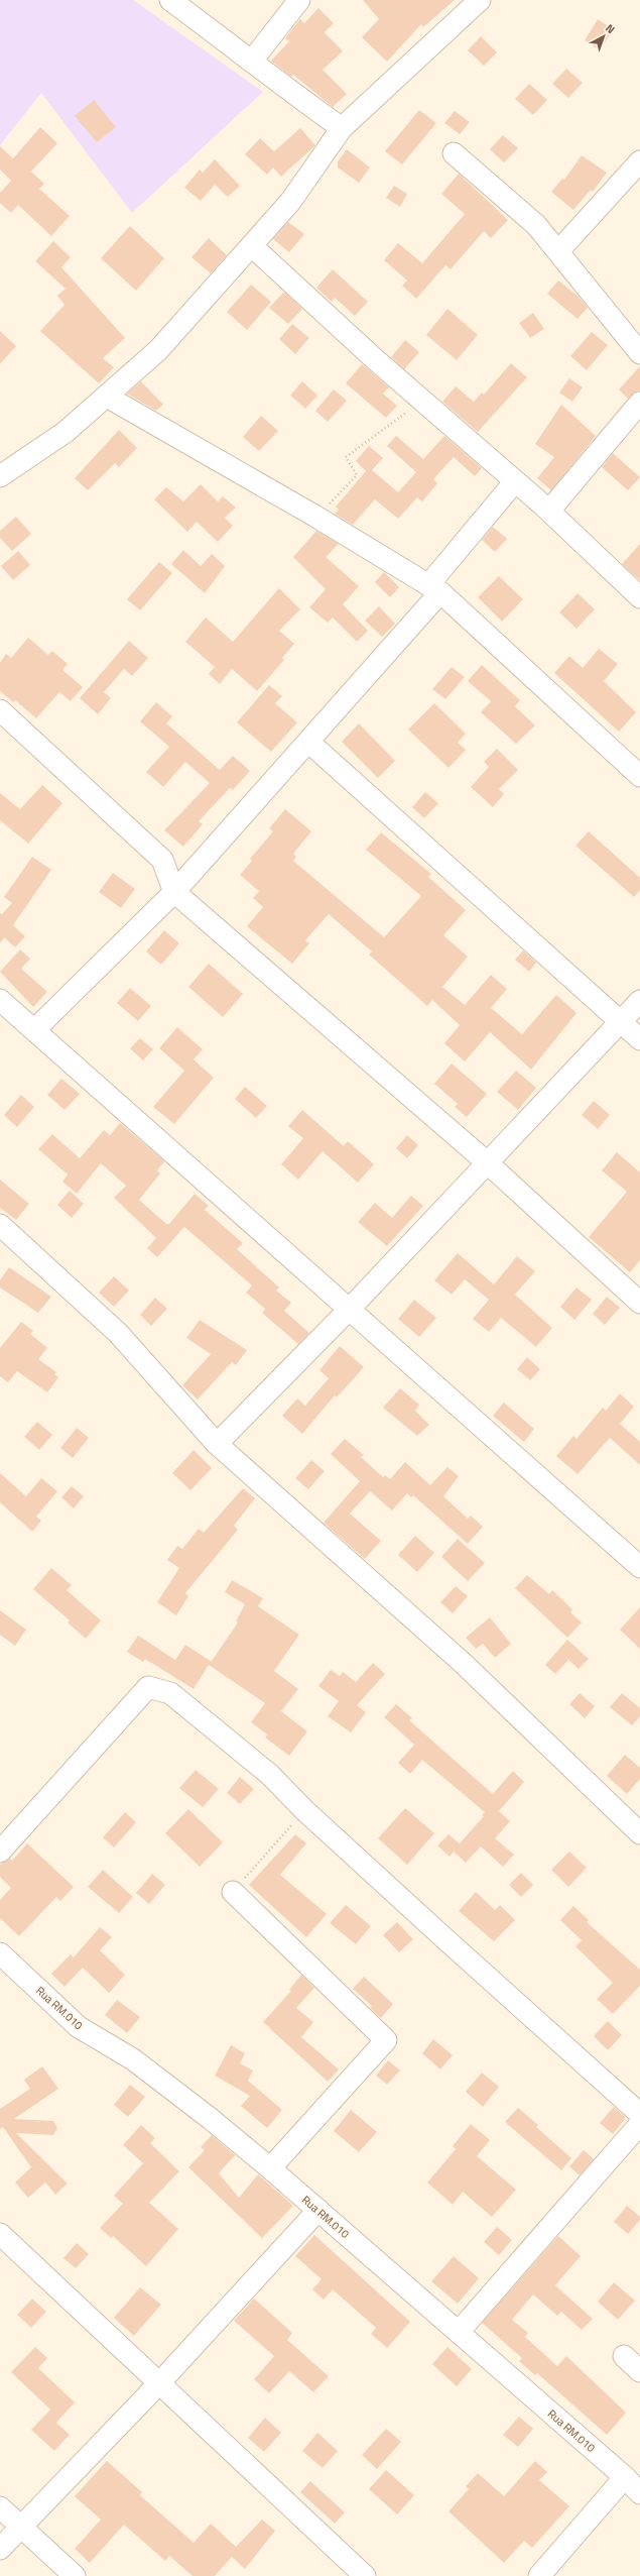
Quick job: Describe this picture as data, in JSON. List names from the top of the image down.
{
  "streets": {
    "street": ["Rua RM.010"]
  },
  "north": "top right"
}
